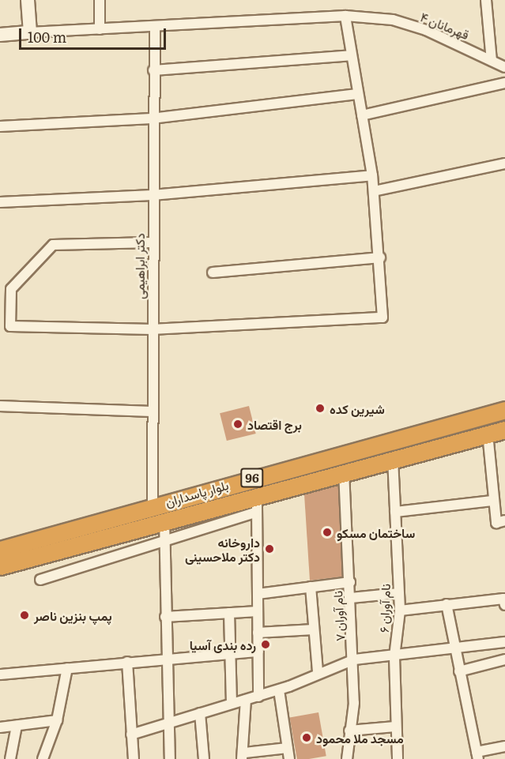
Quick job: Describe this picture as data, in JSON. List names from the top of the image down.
{
  "streets": {
    "highway": ["96", "بلوار پاسداران"],
    "street": [
      "قهرمانان ۴",
      "دکتر ابراهیمی",
      "نام آوران ۶",
      "نام آوران ۷"
    ]
  },
  "crossings": [
    ["قهرمانان ۴", "دکتر ابراهیمی"],
    ["دکتر ابراهیمی", "بلوار پاسداران"],
    ["بلوار پاسداران", "نام آوران ۶"],
    ["بلوار پاسداران", "نام آوران ۷"]
  ],
  "places": [
    "شیرین کده",
    "برج اقتصاد",
    "ساختمان مسکو",
    "داروخانه دکتر ملاحسینی",
    "پمپ بنزین ناصر",
    "رده بندی آسیا",
    "مسجد ملا محمود"
  ],
  "scale_bar": "100 m"
}
